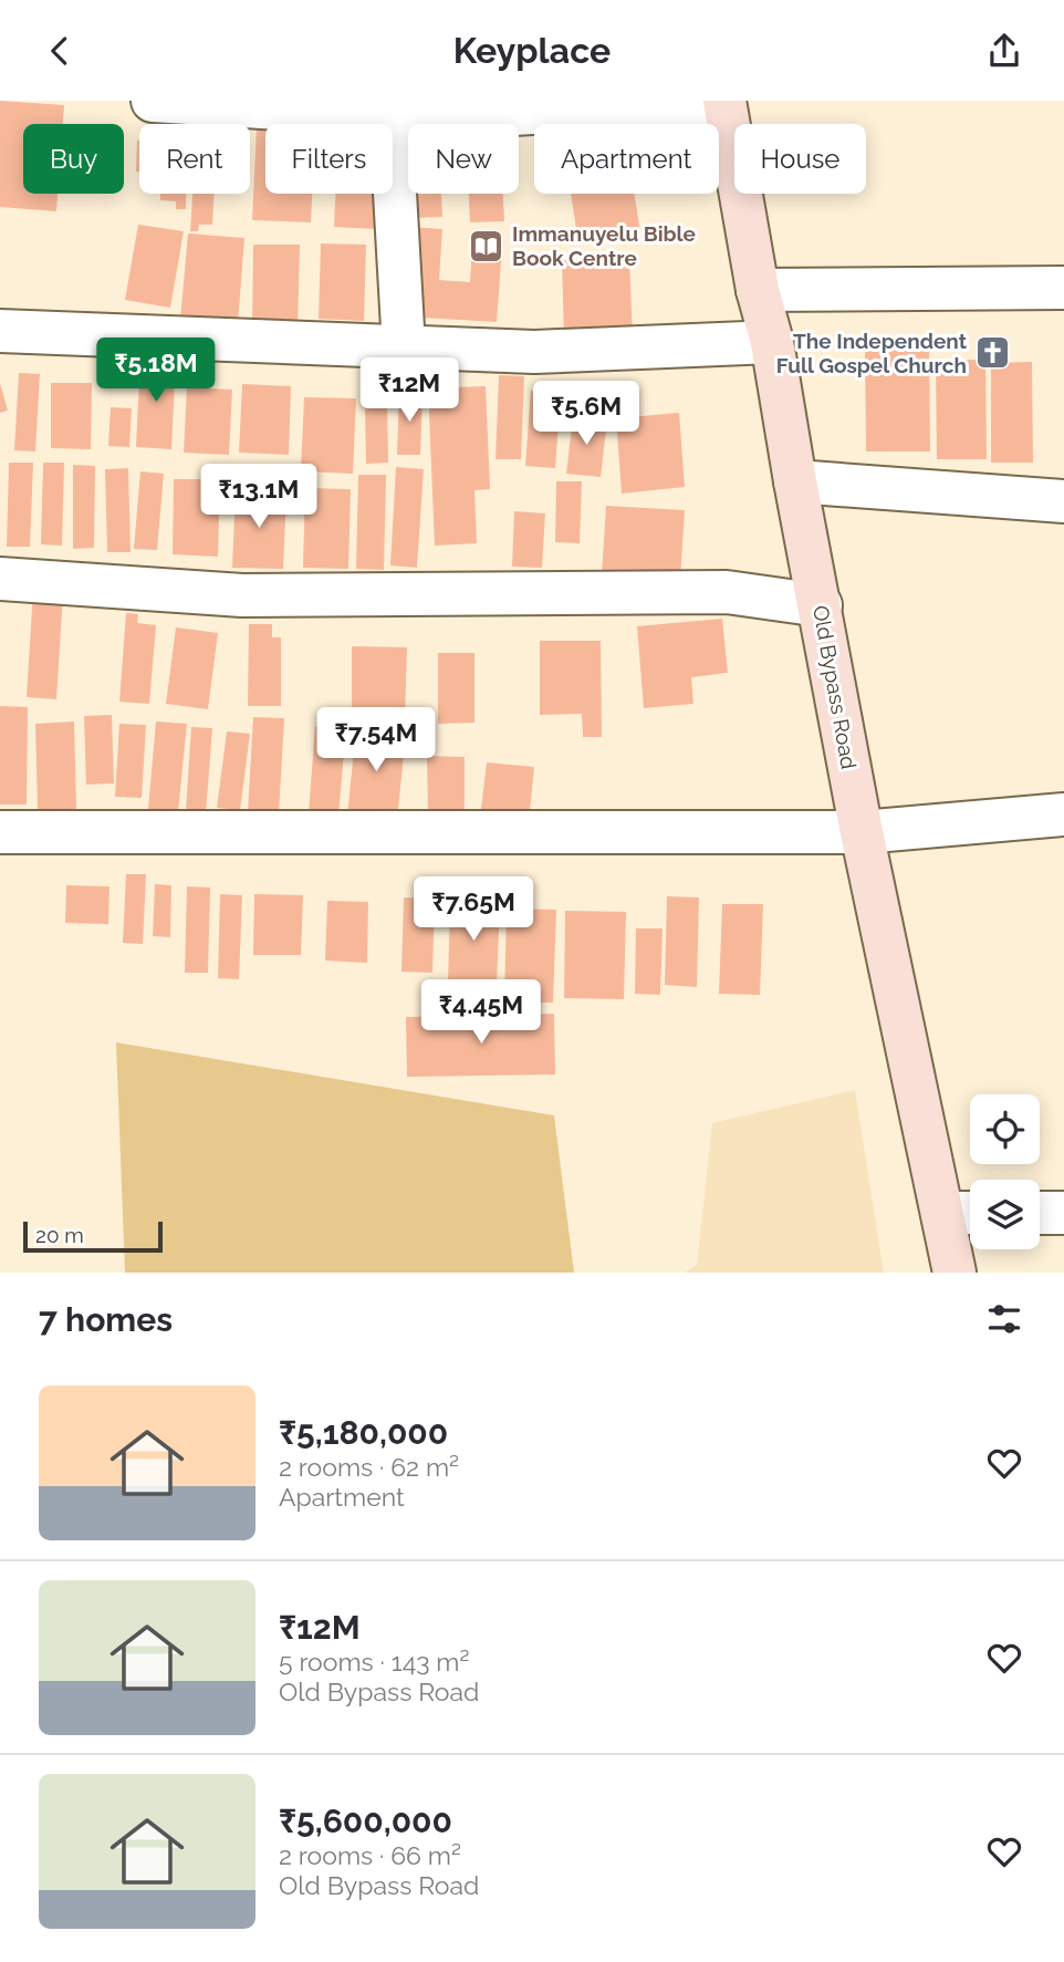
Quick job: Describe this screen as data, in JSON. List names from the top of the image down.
{
  "streets": {
    "main road": ["Old Bypass Road"]
  },
  "places": {
    "library": ["Immanuyelu Bible Book Centre"],
    "church": ["The Independent Full Gospel Church"]
  },
  "scale_bar": "20 m",
  "page": {
    "header": "Keyplace",
    "chip": [
      "Buy",
      "Rent",
      "Filters",
      "New",
      "Apartment",
      "House"
    ],
    "price": [
      "₹5.18M",
      "₹12M",
      "₹5.6M",
      "₹13.1M",
      "₹7.54M",
      "₹7.65M",
      "₹4.45M"
    ],
    "scale": "20 m",
    "heading": "7 homes",
    "list": [
      {
        "name": "₹5,180,000",
        "note": "2 rooms · 62 m² · Apartment"
      },
      {
        "name": "₹12M",
        "note": "5 rooms · 143 m² · Old Bypass Road"
      },
      {
        "name": "₹5,600,000",
        "note": "2 rooms · 66 m² · Old Bypass Road"
      }
    ]
  }
}
